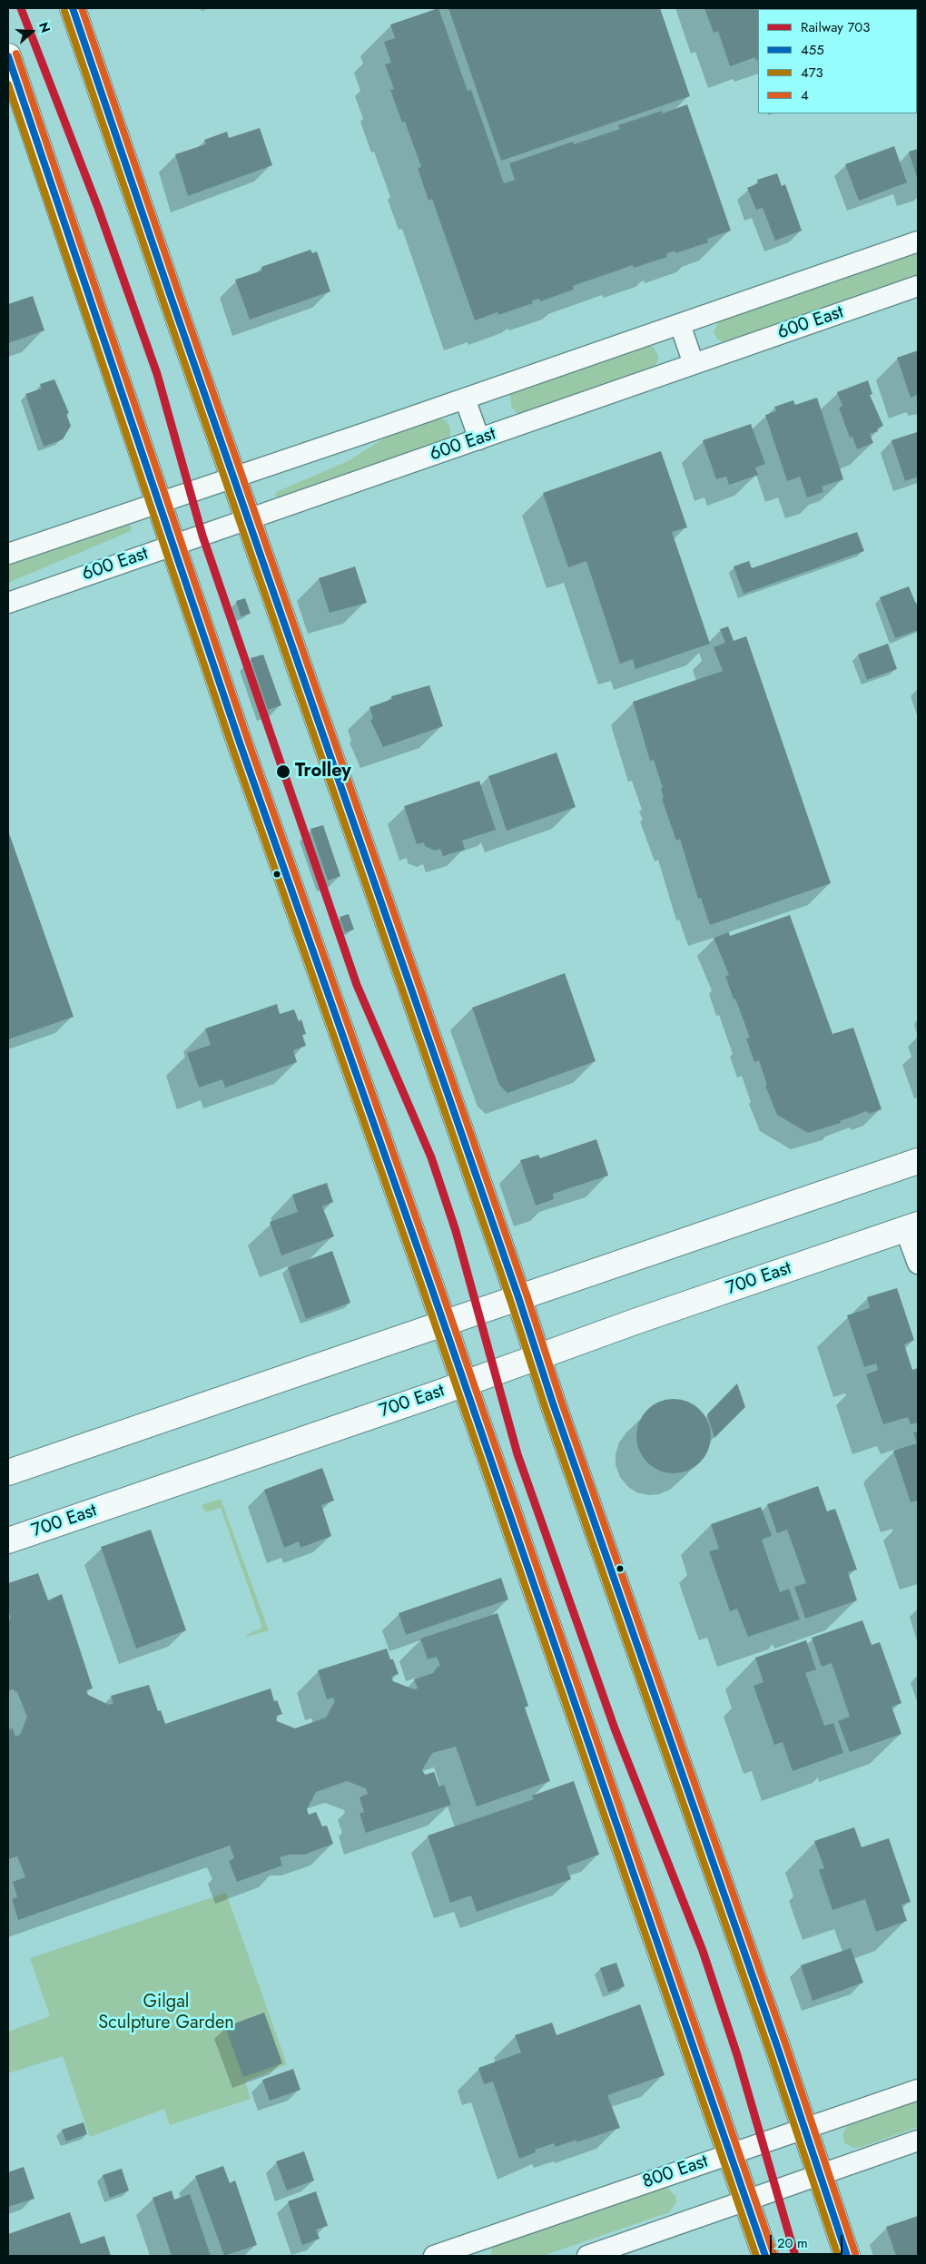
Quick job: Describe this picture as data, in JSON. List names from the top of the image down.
{
  "streets": {
    "main road": ["700 East"],
    "street": ["600 East", "800 East"]
  },
  "parks": ["Gilgal Sculpture Garden"],
  "places": ["Trolley"],
  "lines": [
    "rail line 703",
    "transit line 455",
    "transit line 4",
    "transit line 473"
  ],
  "legend": [
    "Railway 703",
    "455",
    "473",
    "4"
  ],
  "scale_bar": "20 m",
  "north": "right"
}
